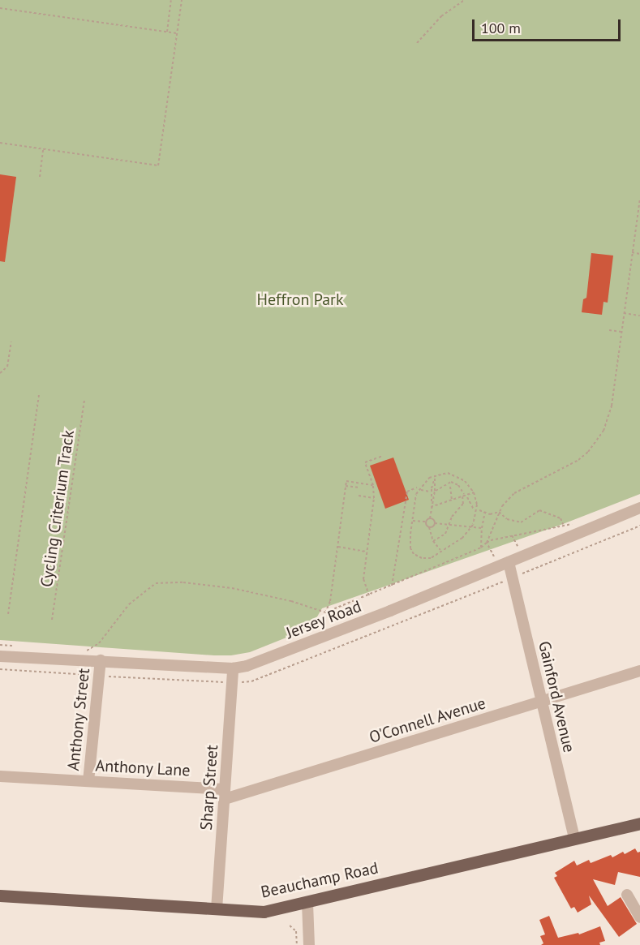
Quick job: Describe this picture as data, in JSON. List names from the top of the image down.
{
  "streets": {
    "main road": ["Beauchamp Road"],
    "street": [
      "Jersey Road",
      "Gainford Avenue",
      "Anthony Street",
      "O'Connell Avenue",
      "Anthony Lane",
      "Sharp Street"
    ],
    "path": ["Cycling Criterium Track"]
  },
  "crossings": [
    ["Jersey Road", "Gainford Avenue"],
    ["Jersey Road", "Anthony Street"],
    ["Jersey Road", "Sharp Street"],
    ["Gainford Avenue", "O'Connell Avenue"],
    ["Gainford Avenue", "Beauchamp Road"],
    ["Anthony Street", "Anthony Lane"],
    ["O'Connell Avenue", "Anthony Lane"],
    ["O'Connell Avenue", "Sharp Street"],
    ["Anthony Lane", "Sharp Street"],
    ["Sharp Street", "Beauchamp Road"]
  ],
  "parks": ["Heffron Park"],
  "scale_bar": "100 m"
}
